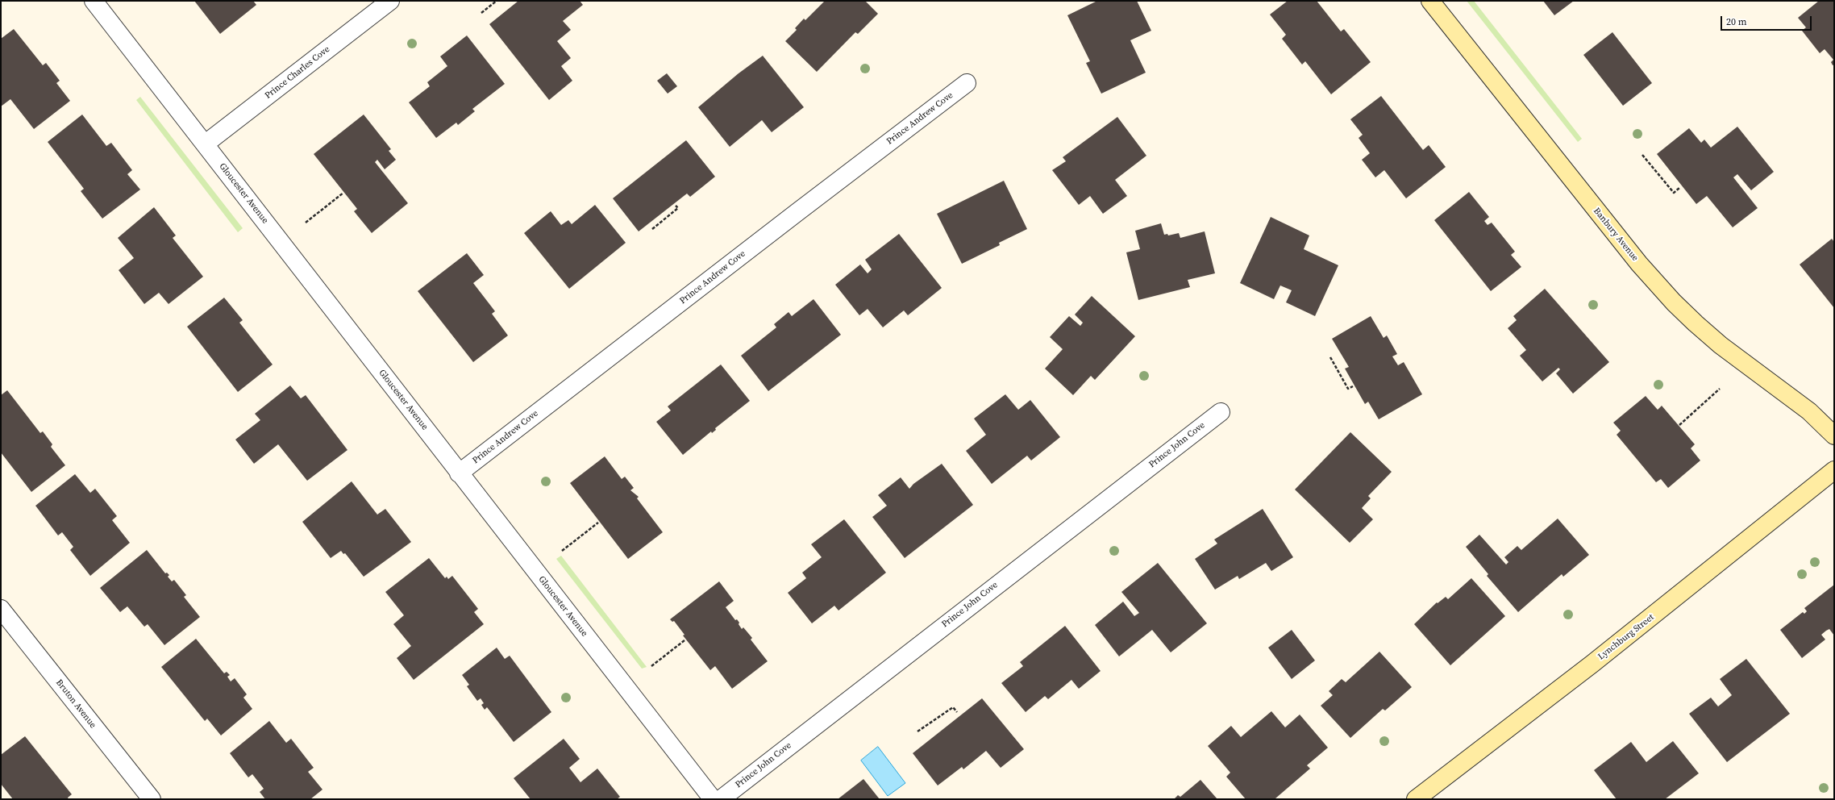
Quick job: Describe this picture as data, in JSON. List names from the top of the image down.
{
  "streets": {
    "street": [
      "Prince Charles Cove",
      "Prince Andrew Cove",
      "Gloucester Avenue",
      "Banbury Avenue",
      "Prince John Cove",
      "Lynchburg Street",
      "Bruton Avenue"
    ]
  },
  "crossings": [
    ["Prince Charles Cove", "Gloucester Avenue"],
    ["Prince Andrew Cove", "Gloucester Avenue"]
  ],
  "scale_bar": "20 m"
}
